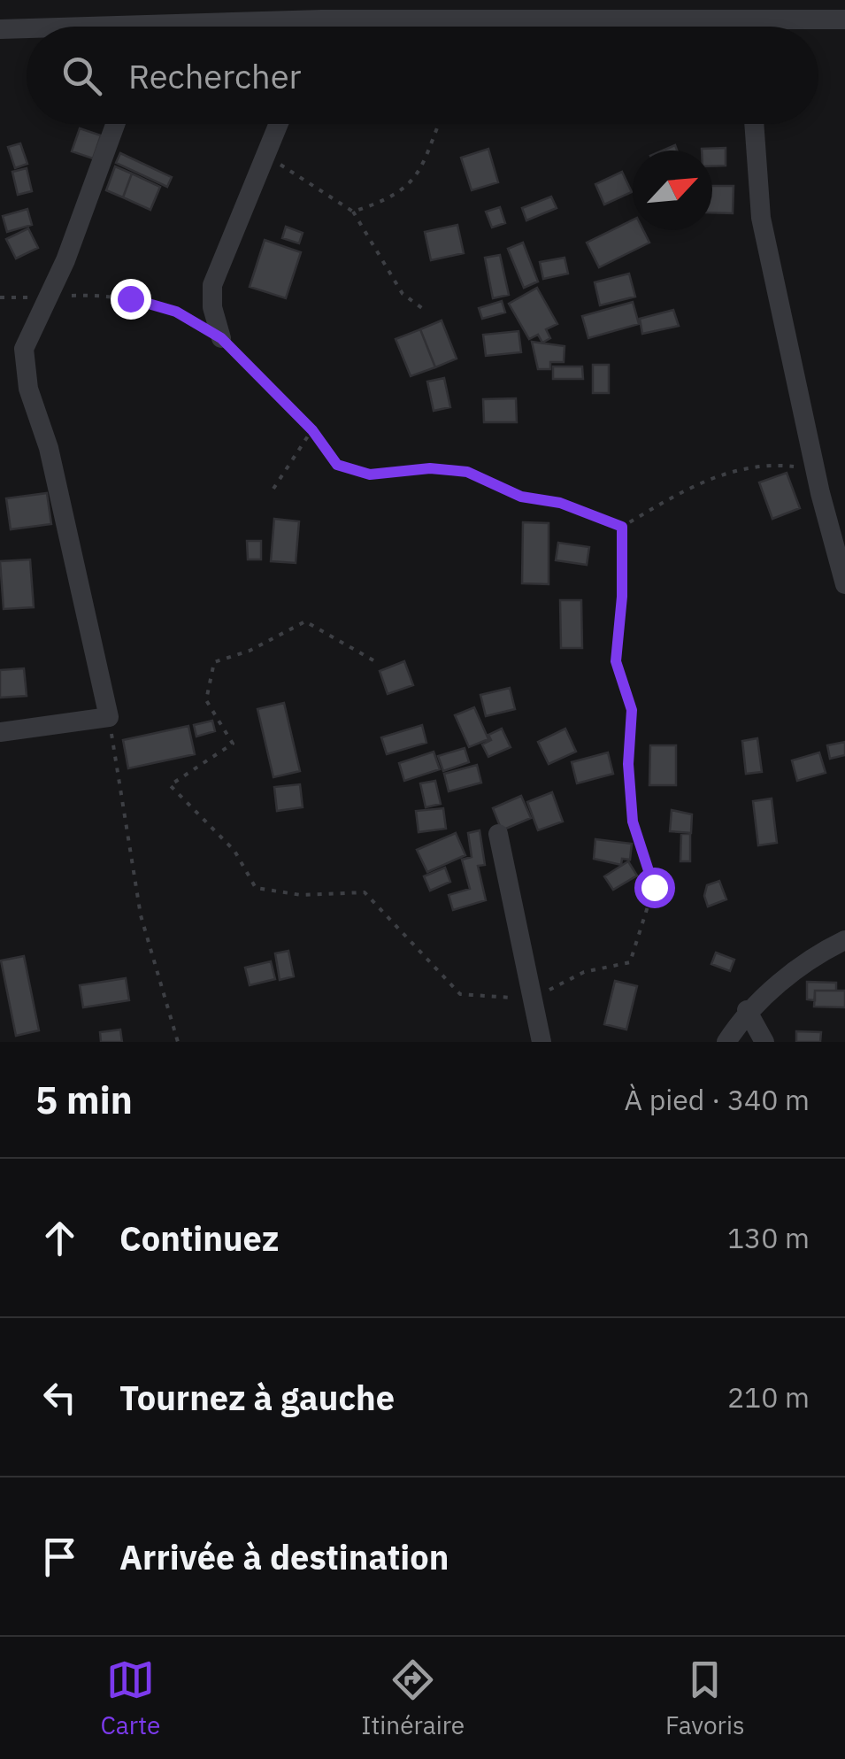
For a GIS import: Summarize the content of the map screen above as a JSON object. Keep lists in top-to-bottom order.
{
  "north": "top right",
  "page": {
    "search": "Rechercher",
    "heading": ["5 min", "À pied · 340 m"],
    "list": [
      ["Continuez", "130 m"],
      ["Tournez à gauche", "210 m"],
      "Arrivée à destination"
    ],
    "nav": ["Carte", "Itinéraire", "Favoris"]
  }
}
